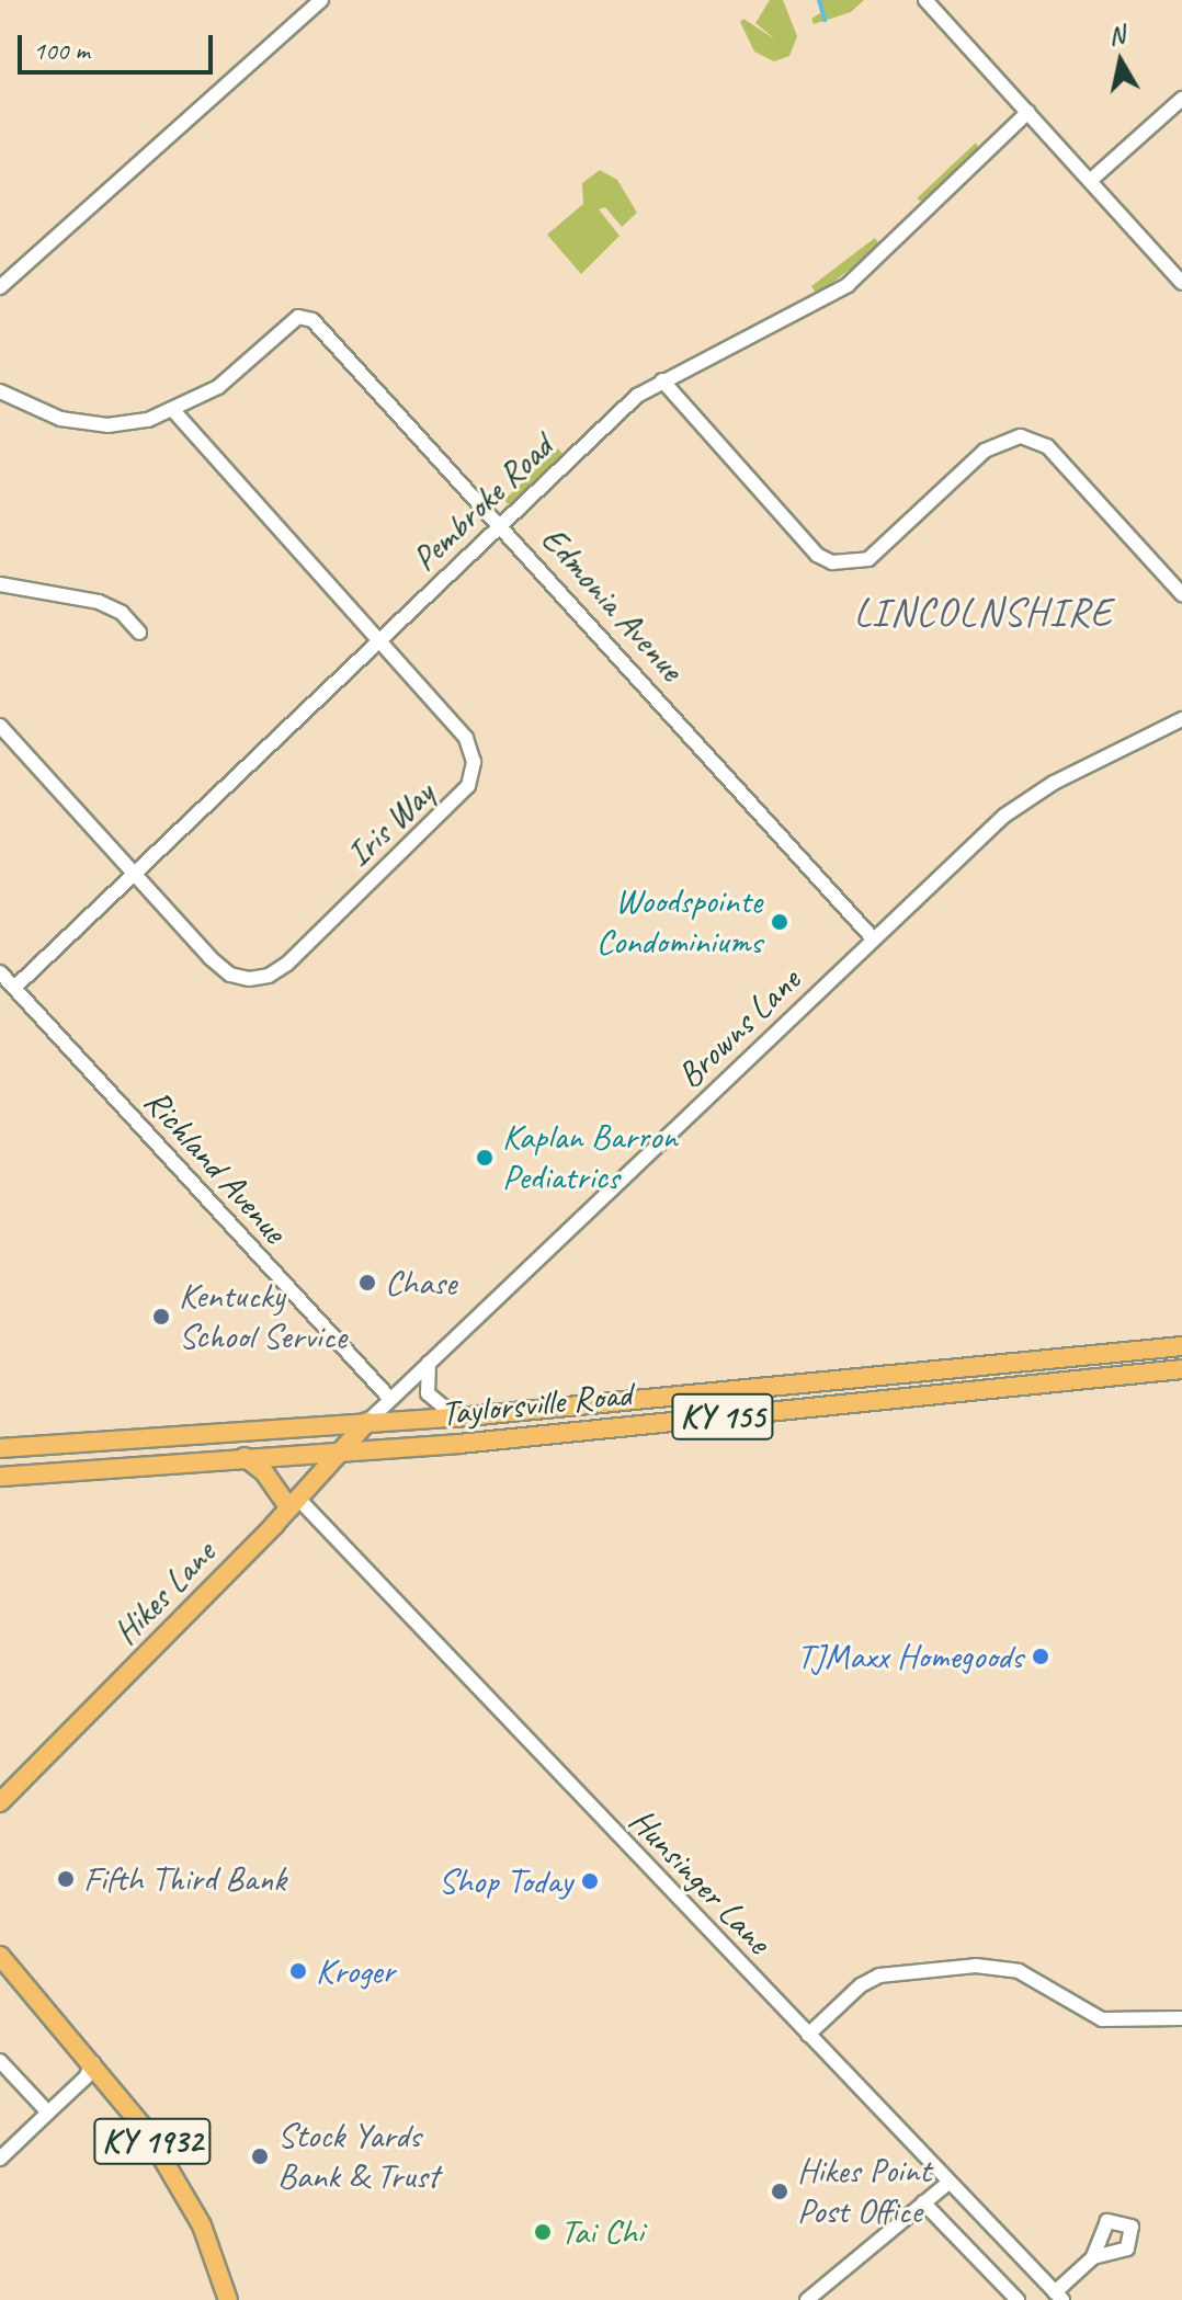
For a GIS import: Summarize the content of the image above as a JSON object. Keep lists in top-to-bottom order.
{
  "streets": {
    "main road": [
      "Taylorsville Road",
      "KY 155",
      "Hikes Lane",
      "KY 1932"
    ],
    "street": [
      "Pembroke Road",
      "Edmonia Avenue",
      "Iris Way",
      "Browns Lane",
      "Richland Avenue",
      "Hunsinger Lane"
    ]
  },
  "crossings": [
    ["Pembroke Road", "Edmonia Avenue"],
    ["Pembroke Road", "Iris Way"],
    ["Pembroke Road", "Richland Avenue"],
    ["Edmonia Avenue", "Iris Way"],
    ["Edmonia Avenue", "Browns Lane"],
    ["Browns Lane", "Richland Avenue"],
    ["Browns Lane", "Taylorsville Road"],
    ["Browns Lane", "Hikes Lane"],
    ["Taylorsville Road", "Hikes Lane"],
    ["Hikes Lane", "Hunsinger Lane"]
  ],
  "districts": ["LINCOLNSHIRE"],
  "places": [
    "Woodspointe Condominiums",
    "Kaplan Barron Pediatrics",
    "Chase",
    "Kentucky School Service",
    "TJMaxx Homegoods",
    "Fifth Third Bank",
    "Shop Today",
    "Kroger",
    "Stock Yards Bank & Trust",
    "Hikes Point Post Office",
    "Tai Chi"
  ],
  "scale_bar": "100 m",
  "north": "top"
}
